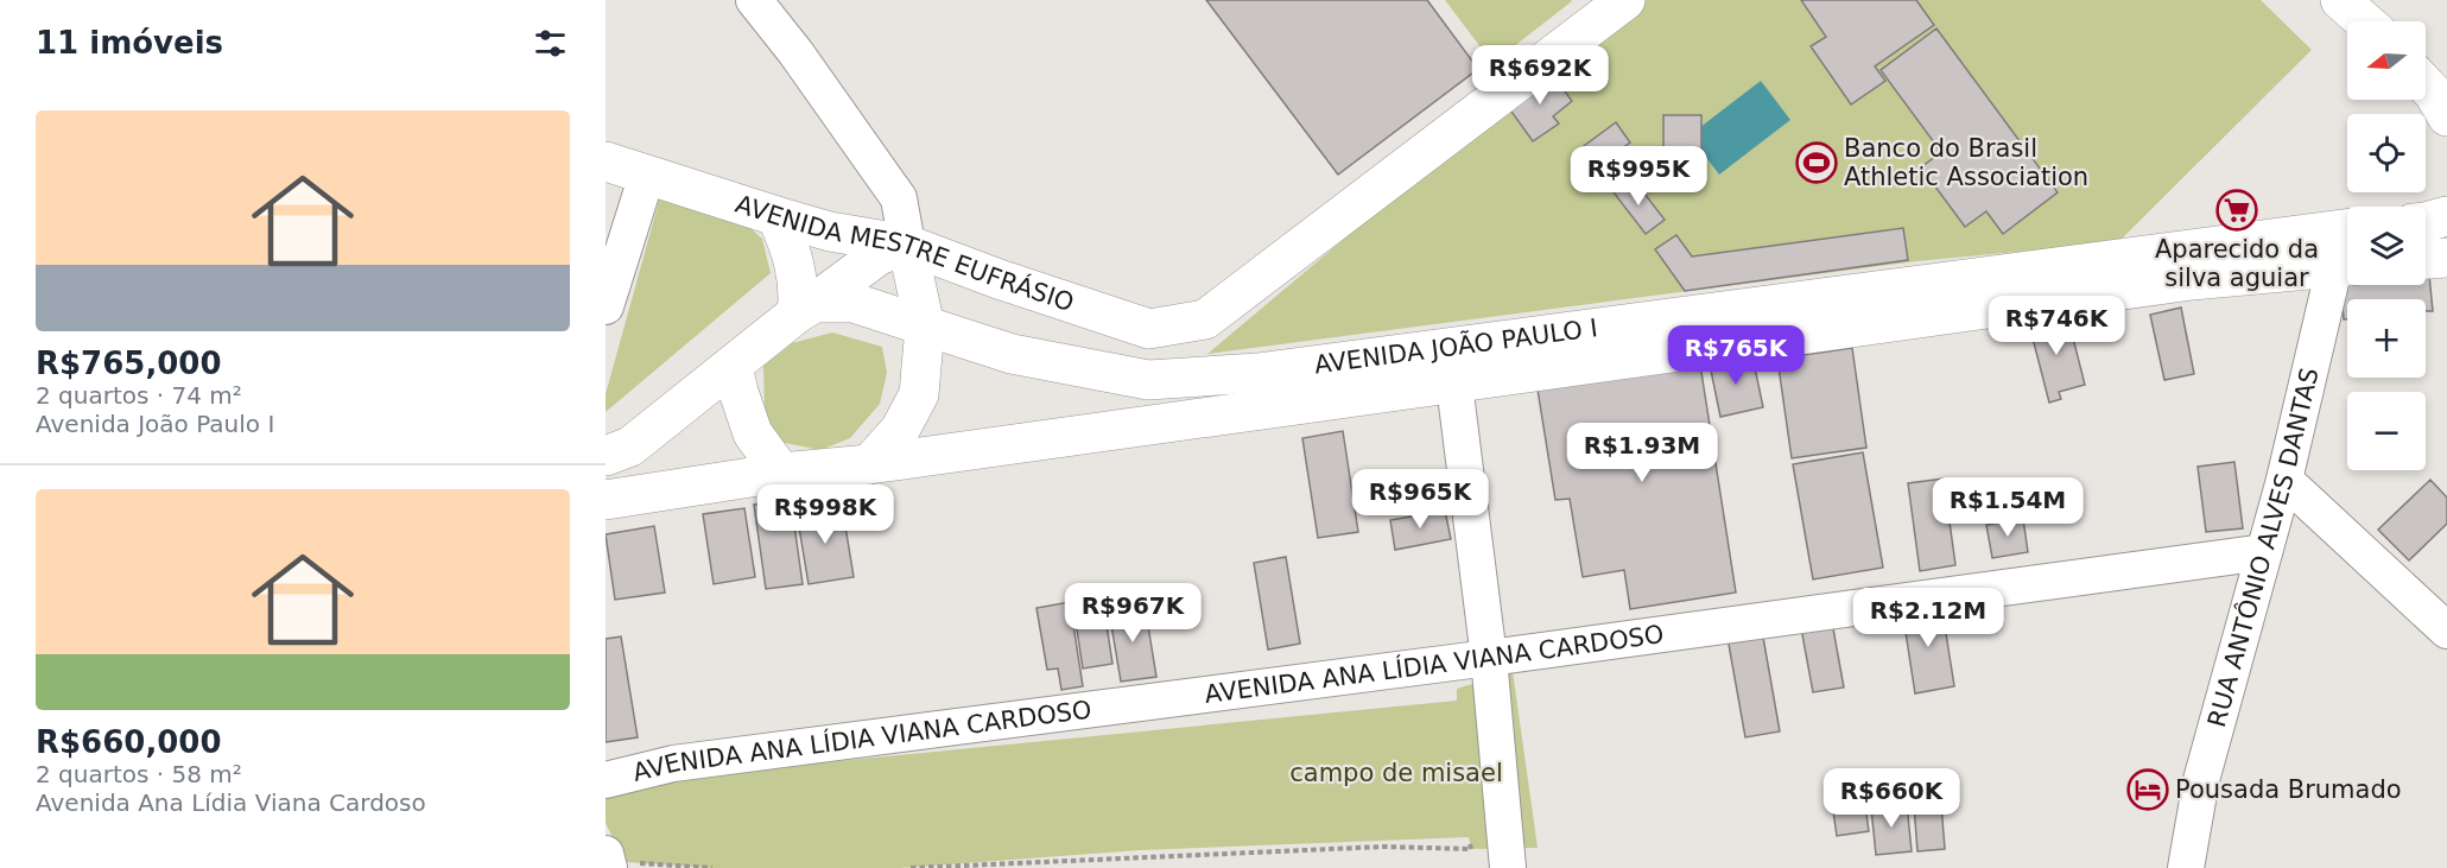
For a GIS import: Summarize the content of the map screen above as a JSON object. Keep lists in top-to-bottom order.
{
  "streets": {
    "main road": ["AVENIDA MESTRE EUFRÁSIO", "AVENIDA JOÃO PAULO I"],
    "street": ["RUA ANTÔNIO ALVES DANTAS", "AVENIDA ANA LÍDIA VIANA CARDOSO"]
  },
  "crossings": [
    ["AVENIDA JOÃO PAULO I", "RUA ANTÔNIO ALVES DANTAS"],
    ["RUA ANTÔNIO ALVES DANTAS", "AVENIDA ANA LÍDIA VIANA CARDOSO"]
  ],
  "parks": ["campo de misael"],
  "places": {
    "sports": ["Banco do Brasil Athletic Association"],
    "supermarket": ["Aparecido da silva aguiar"],
    "hotel": ["Pousada Brumado"]
  },
  "north": "left",
  "page": {
    "heading": "11 imóveis",
    "map_buttons": ["+", "−"],
    "price": [
      "R$692K",
      "R$995K",
      "R$746K",
      "R$765K",
      "R$1.93M",
      "R$965K",
      "R$1.54M",
      "R$998K",
      "R$967K",
      "R$2.12M",
      "R$660K"
    ],
    "list": [
      {
        "name": "R$765,000",
        "note": "2 quartos · 74 m² · Avenida João Paulo I"
      },
      {
        "name": "R$660,000",
        "note": "2 quartos · 58 m² · Avenida Ana Lídia Viana Cardoso"
      }
    ]
  }
}
